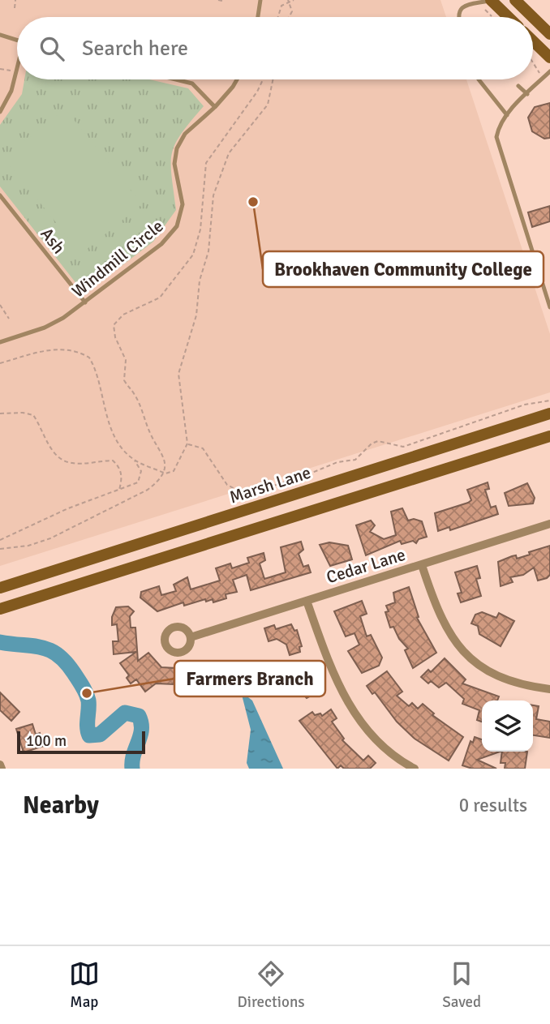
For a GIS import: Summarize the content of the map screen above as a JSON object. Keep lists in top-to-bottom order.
{
  "streets": {
    "main road": ["Marsh Lane"],
    "street": ["Cedar Lane"],
    "lane": ["Ash", "Windmill Circle"]
  },
  "crossings": [
    ["Ash", "Windmill Circle"]
  ],
  "places": ["Brookhaven Community College", "Farmers Branch"],
  "scale_bar": "100 m",
  "page": {
    "search": "Search here",
    "scale": "100 m",
    "heading": ["Nearby", "0 results"],
    "nav": ["Map", "Directions", "Saved"]
  }
}
